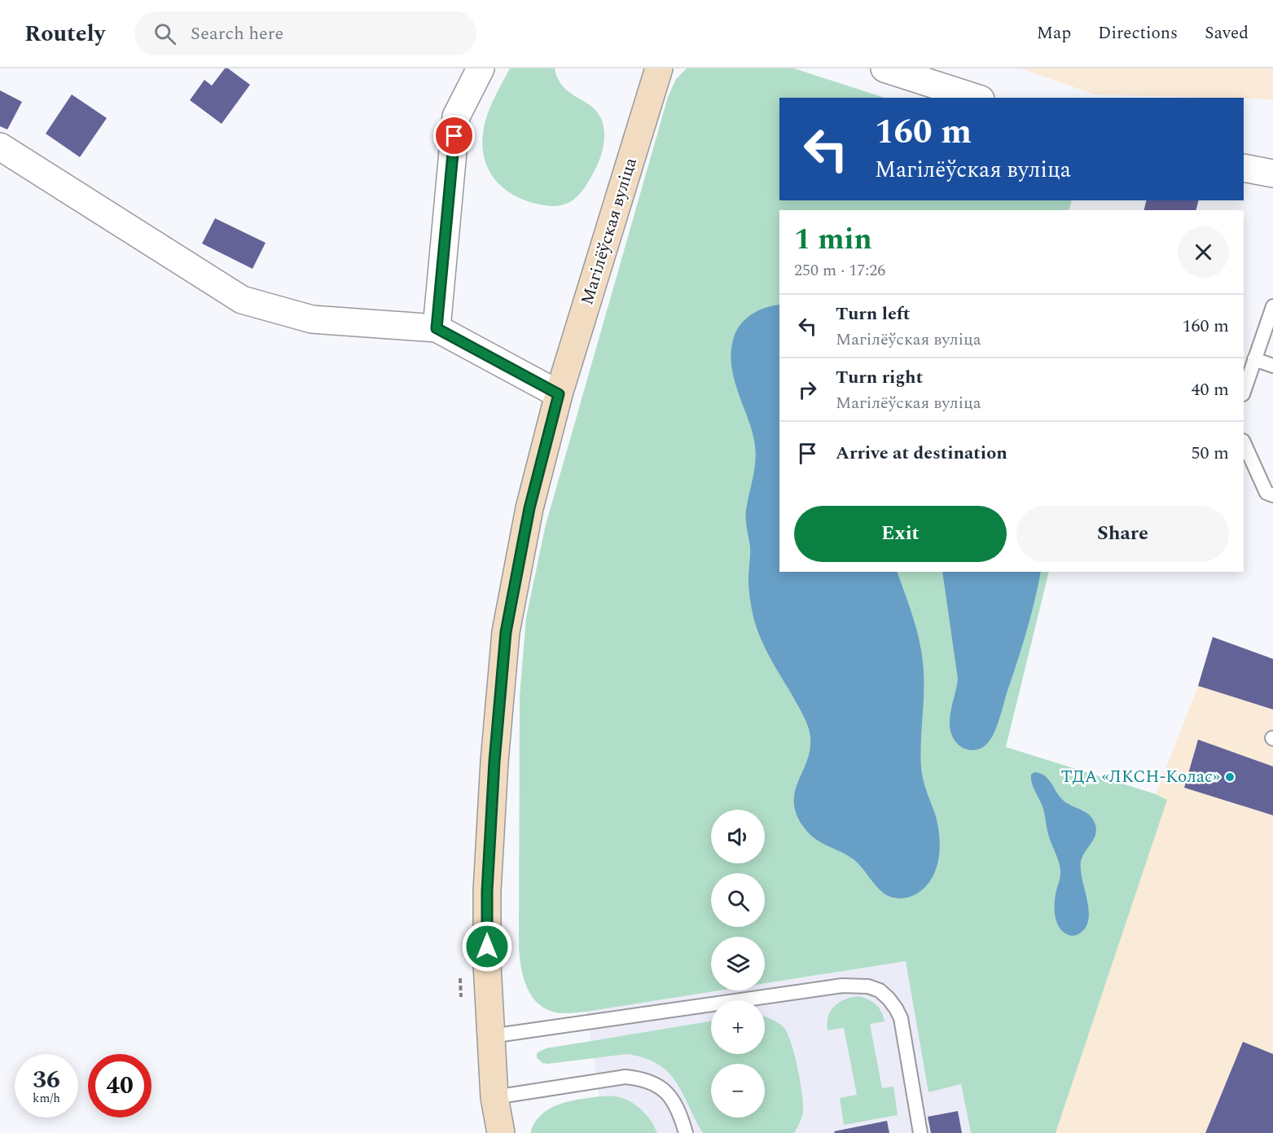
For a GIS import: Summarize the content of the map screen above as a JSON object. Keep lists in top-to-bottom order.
{
  "streets": {
    "street": ["Магілёўская вуліца"]
  },
  "places": ["ТДА «ЛКСН-Колас»"],
  "page": {
    "header": "Routely",
    "search": "Search here",
    "nav": ["Map", "Directions", "Saved"],
    "turn": ["160 m", "Магілёўская вуліца"],
    "heading": ["1 min", "250 m · 17:26"],
    "list": [
      {
        "name": "Turn left",
        "note": "Магілёўская вуліца",
        "value": "160 m"
      },
      {
        "name": "Turn right",
        "note": "Магілёўская вуліца",
        "value": "40 m"
      },
      {
        "name": "Arrive at destination",
        "value": "50 m"
      }
    ],
    "buttons": ["Exit", "Share"],
    "map_buttons": ["+", "−"],
    "speed": "36 km/h",
    "limit": "40"
  }
}
